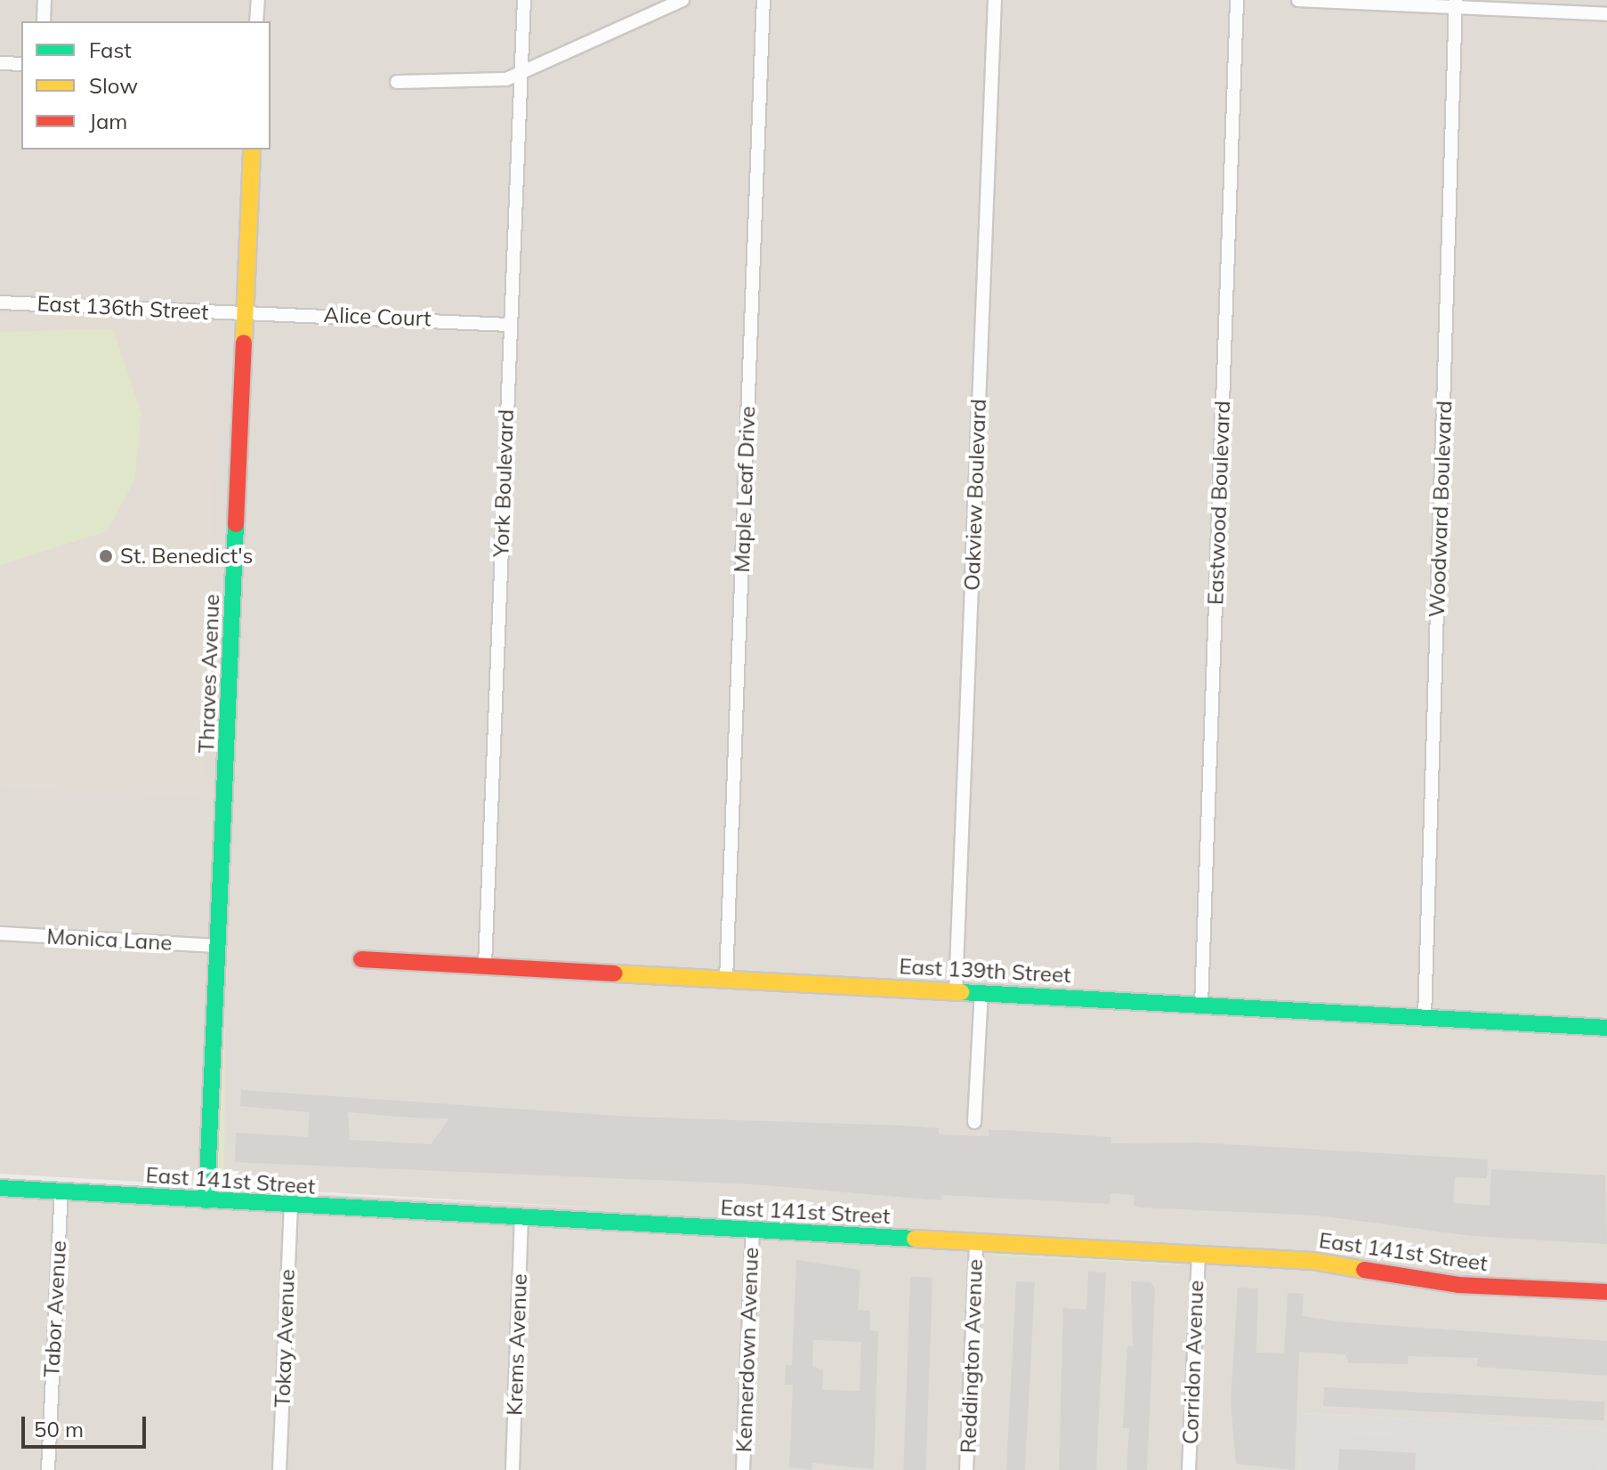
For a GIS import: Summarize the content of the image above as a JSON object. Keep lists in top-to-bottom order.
{
  "streets": {
    "street": [
      "East 136th Street",
      "Alice Court",
      "York Boulevard",
      "Maple Leaf Drive",
      "Oakview Boulevard",
      "Eastwood Boulevard",
      "Woodward Boulevard",
      "Thraves Avenue",
      "Monica Lane",
      "East 139th Street",
      "East 141st Street",
      "Tabor Avenue",
      "Tokay Avenue",
      "Krems Avenue",
      "Kennerdown Avenue",
      "Reddington Avenue",
      "Corridon Avenue"
    ]
  },
  "crossings": [
    ["East 136th Street", "Alice Court"],
    ["East 136th Street", "Thraves Avenue"],
    ["Alice Court", "York Boulevard"],
    ["Alice Court", "Thraves Avenue"],
    ["York Boulevard", "East 139th Street"],
    ["Maple Leaf Drive", "East 139th Street"],
    ["Oakview Boulevard", "East 139th Street"],
    ["Eastwood Boulevard", "East 139th Street"],
    ["Woodward Boulevard", "East 139th Street"],
    ["Thraves Avenue", "Monica Lane"],
    ["Thraves Avenue", "East 141st Street"],
    ["East 141st Street", "Tabor Avenue"],
    ["East 141st Street", "Tokay Avenue"],
    ["East 141st Street", "Krems Avenue"],
    ["East 141st Street", "Kennerdown Avenue"],
    ["East 141st Street", "Reddington Avenue"],
    ["East 141st Street", "Corridon Avenue"]
  ],
  "places": ["St. Benedict's"],
  "legend": ["Fast", "Slow", "Jam"],
  "scale_bar": "50 m"
}
